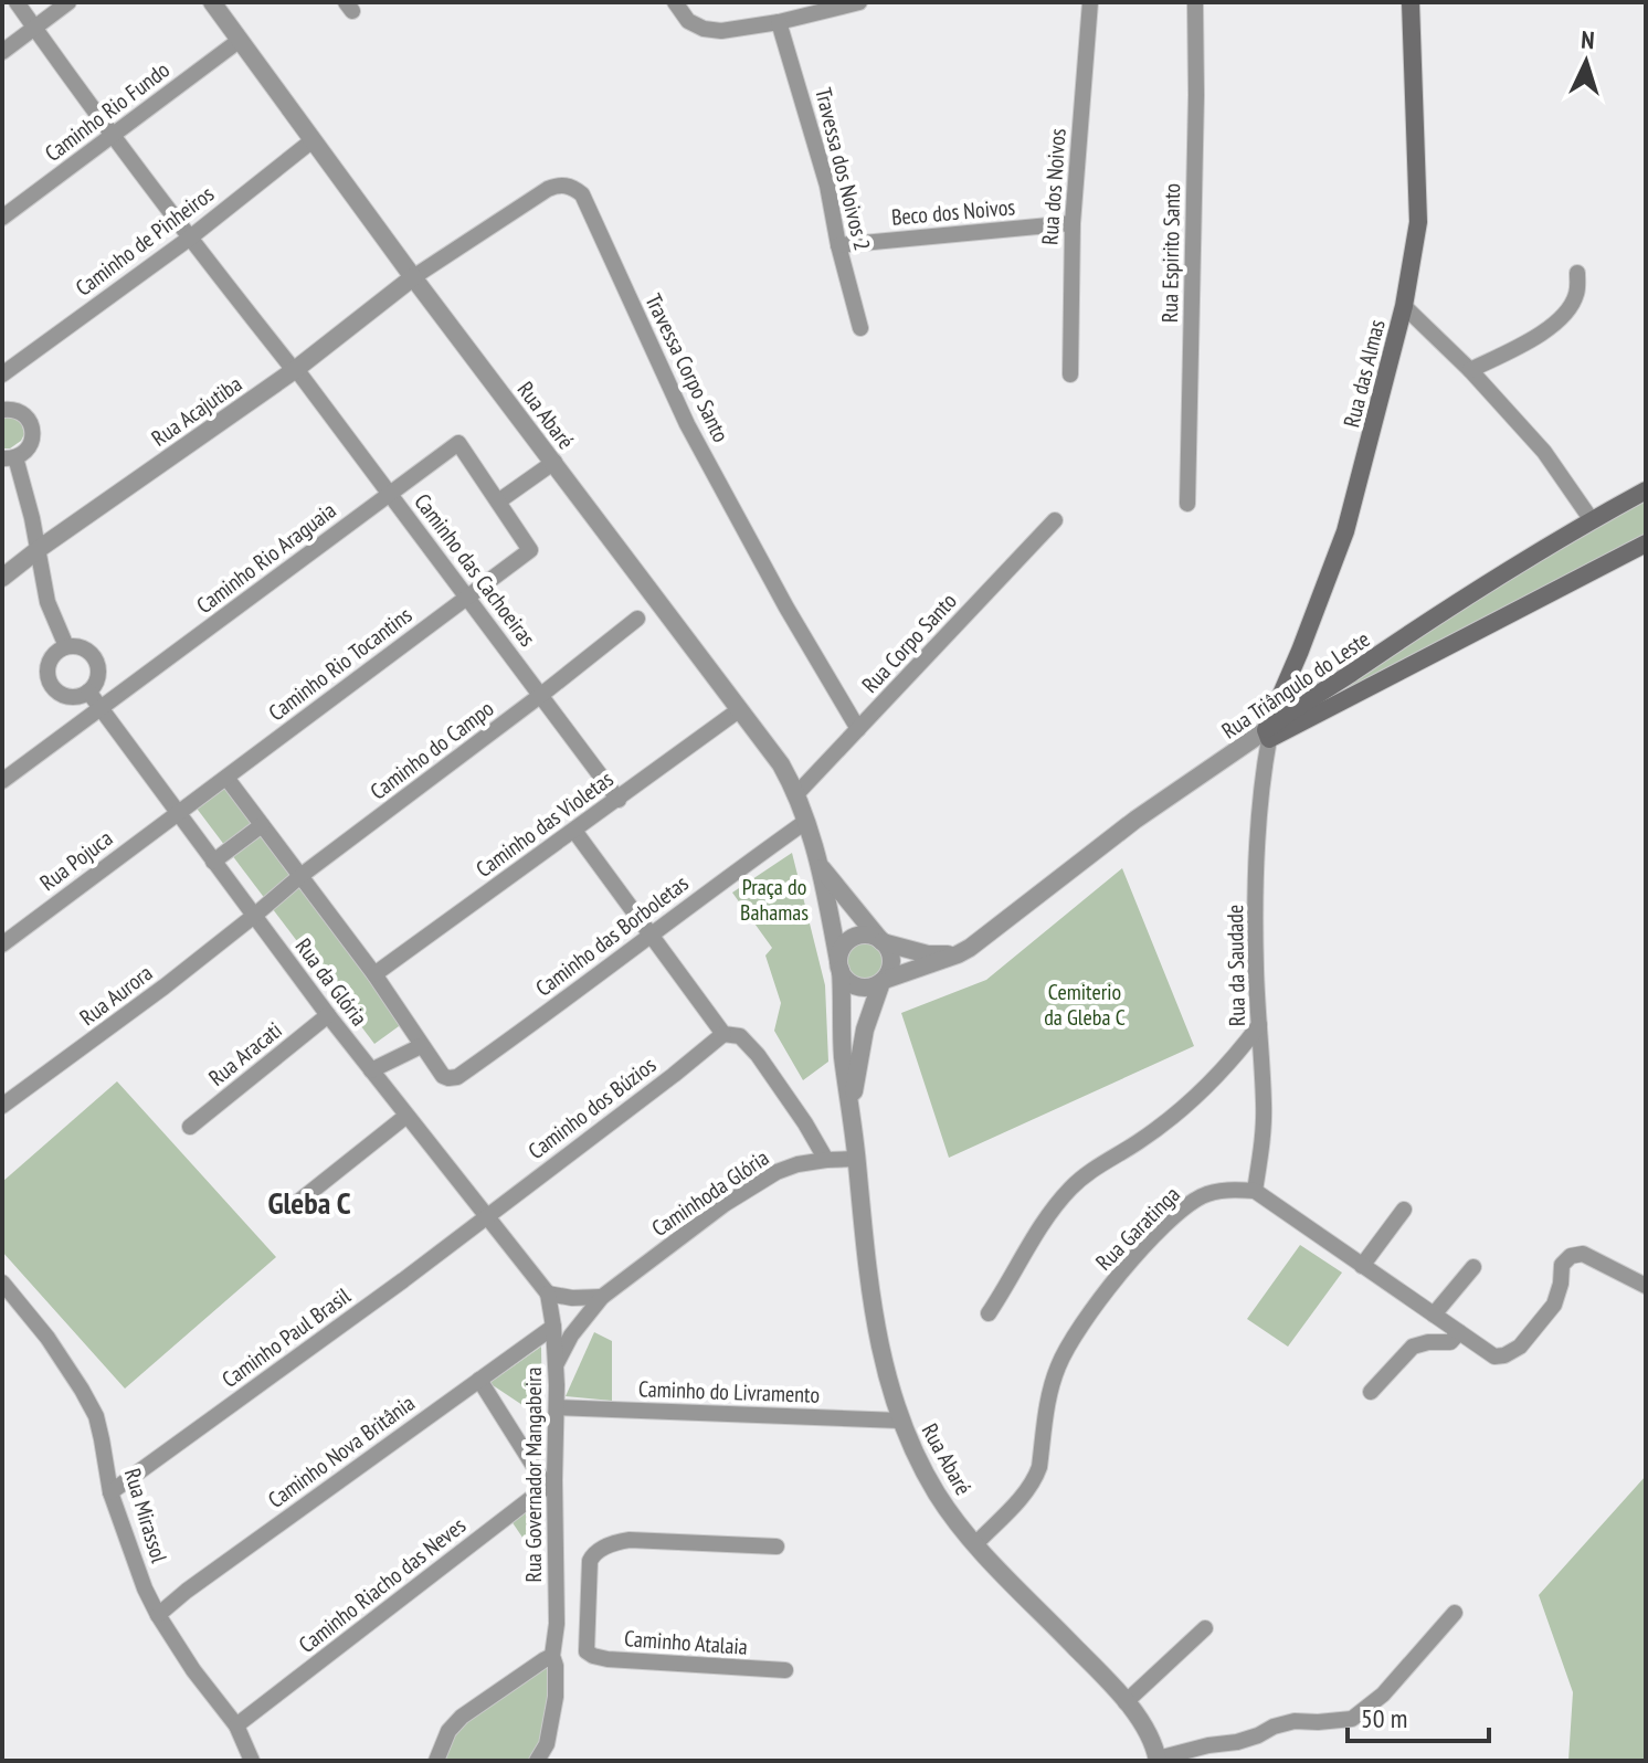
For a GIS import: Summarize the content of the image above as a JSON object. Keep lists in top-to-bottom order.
{
  "streets": {
    "main road": ["Rua das Almas", "Rua Triângulo do Leste"],
    "street": [
      "Caminho Rio Fundo",
      "Travessa dos Noivos 2",
      "Rua dos Noivos",
      "Beco dos Noivos",
      "Caminho de Pinheiros",
      "Rua Espirito Santo",
      "Travessa Corpo Santo",
      "Rua Acajutiba",
      "Rua Abaré",
      "Caminho Rio Araguaia",
      "Caminho das Cachoeiras",
      "Rua Corpo Santo",
      "Caminho Rio Tocantins",
      "Caminho do Campo",
      "Caminho das Violetas",
      "Rua Pojuca",
      "Caminho das Borboletas",
      "Rua da Saudade",
      "Rua da Glória",
      "Rua Aurora",
      "Rua Aracati",
      "Caminho dos Búzios",
      "Caminhoda Glória",
      "Rua Garatinga",
      "Caminho Paul Brasil",
      "Caminho do Livramento",
      "Caminho Nova Britânia",
      "Rua Governador Mangabeira",
      "Rua Mirassol",
      "Caminho Riacho das Neves",
      "Caminho Atalaia"
    ]
  },
  "crossings": [
    ["Caminho Rio Fundo", "Rua Abaré"],
    ["Caminho Rio Fundo", "Caminho das Cachoeiras"],
    ["Travessa dos Noivos 2", "Beco dos Noivos"],
    ["Rua dos Noivos", "Beco dos Noivos"],
    ["Caminho de Pinheiros", "Rua Abaré"],
    ["Caminho de Pinheiros", "Caminho das Cachoeiras"],
    ["Travessa Corpo Santo", "Rua Acajutiba"],
    ["Travessa Corpo Santo", "Rua Abaré"],
    ["Travessa Corpo Santo", "Rua Corpo Santo"],
    ["Rua das Almas", "Rua Triângulo do Leste"],
    ["Rua das Almas", "Rua da Saudade"],
    ["Rua Acajutiba", "Rua Abaré"],
    ["Rua Acajutiba", "Caminho das Cachoeiras"],
    ["Rua Abaré", "Rua Corpo Santo"],
    ["Rua Abaré", "Caminho das Violetas"],
    ["Rua Abaré", "Caminho das Borboletas"],
    ["Rua Abaré", "Caminhoda Glória"],
    ["Rua Abaré", "Rua Garatinga"],
    ["Rua Abaré", "Caminho do Livramento"],
    ["Caminho Rio Araguaia", "Caminho das Cachoeiras"],
    ["Caminho Rio Araguaia", "Caminho Rio Tocantins"],
    ["Caminho Rio Araguaia", "Rua da Glória"],
    ["Caminho das Cachoeiras", "Caminho Rio Tocantins"],
    ["Caminho das Cachoeiras", "Caminho do Campo"],
    ["Caminho das Cachoeiras", "Caminho das Violetas"],
    ["Caminho Rio Tocantins", "Rua Pojuca"],
    ["Caminho Rio Tocantins", "Rua da Glória"],
    ["Rua Triângulo do Leste", "Rua da Saudade"],
    ["Caminho do Campo", "Rua da Glória"],
    ["Caminho do Campo", "Rua Aurora"],
    ["Rua Pojuca", "Rua da Glória"],
    ["Rua da Saudade", "Rua Garatinga"],
    ["Rua da Glória", "Rua Aurora"],
    ["Rua da Glória", "Rua Aracati"],
    ["Rua da Glória", "Caminho dos Búzios"],
    ["Rua da Glória", "Caminho Paul Brasil"],
    ["Rua da Glória", "Rua Governador Mangabeira"],
    ["Caminho dos Búzios", "Caminho Paul Brasil"],
    ["Caminhoda Glória", "Rua Governador Mangabeira"],
    ["Caminho Paul Brasil", "Rua Mirassol"],
    ["Caminho do Livramento", "Rua Governador Mangabeira"],
    ["Caminho Nova Britânia", "Rua Governador Mangabeira"],
    ["Caminho Nova Britânia", "Rua Mirassol"],
    ["Rua Governador Mangabeira", "Caminho Riacho das Neves"],
    ["Rua Mirassol", "Caminho Riacho das Neves"]
  ],
  "districts": ["Gleba C"],
  "parks": ["Praça do Bahamas", "Cemiterio da Gleba C"],
  "scale_bar": "50 m",
  "north": "top"
}
